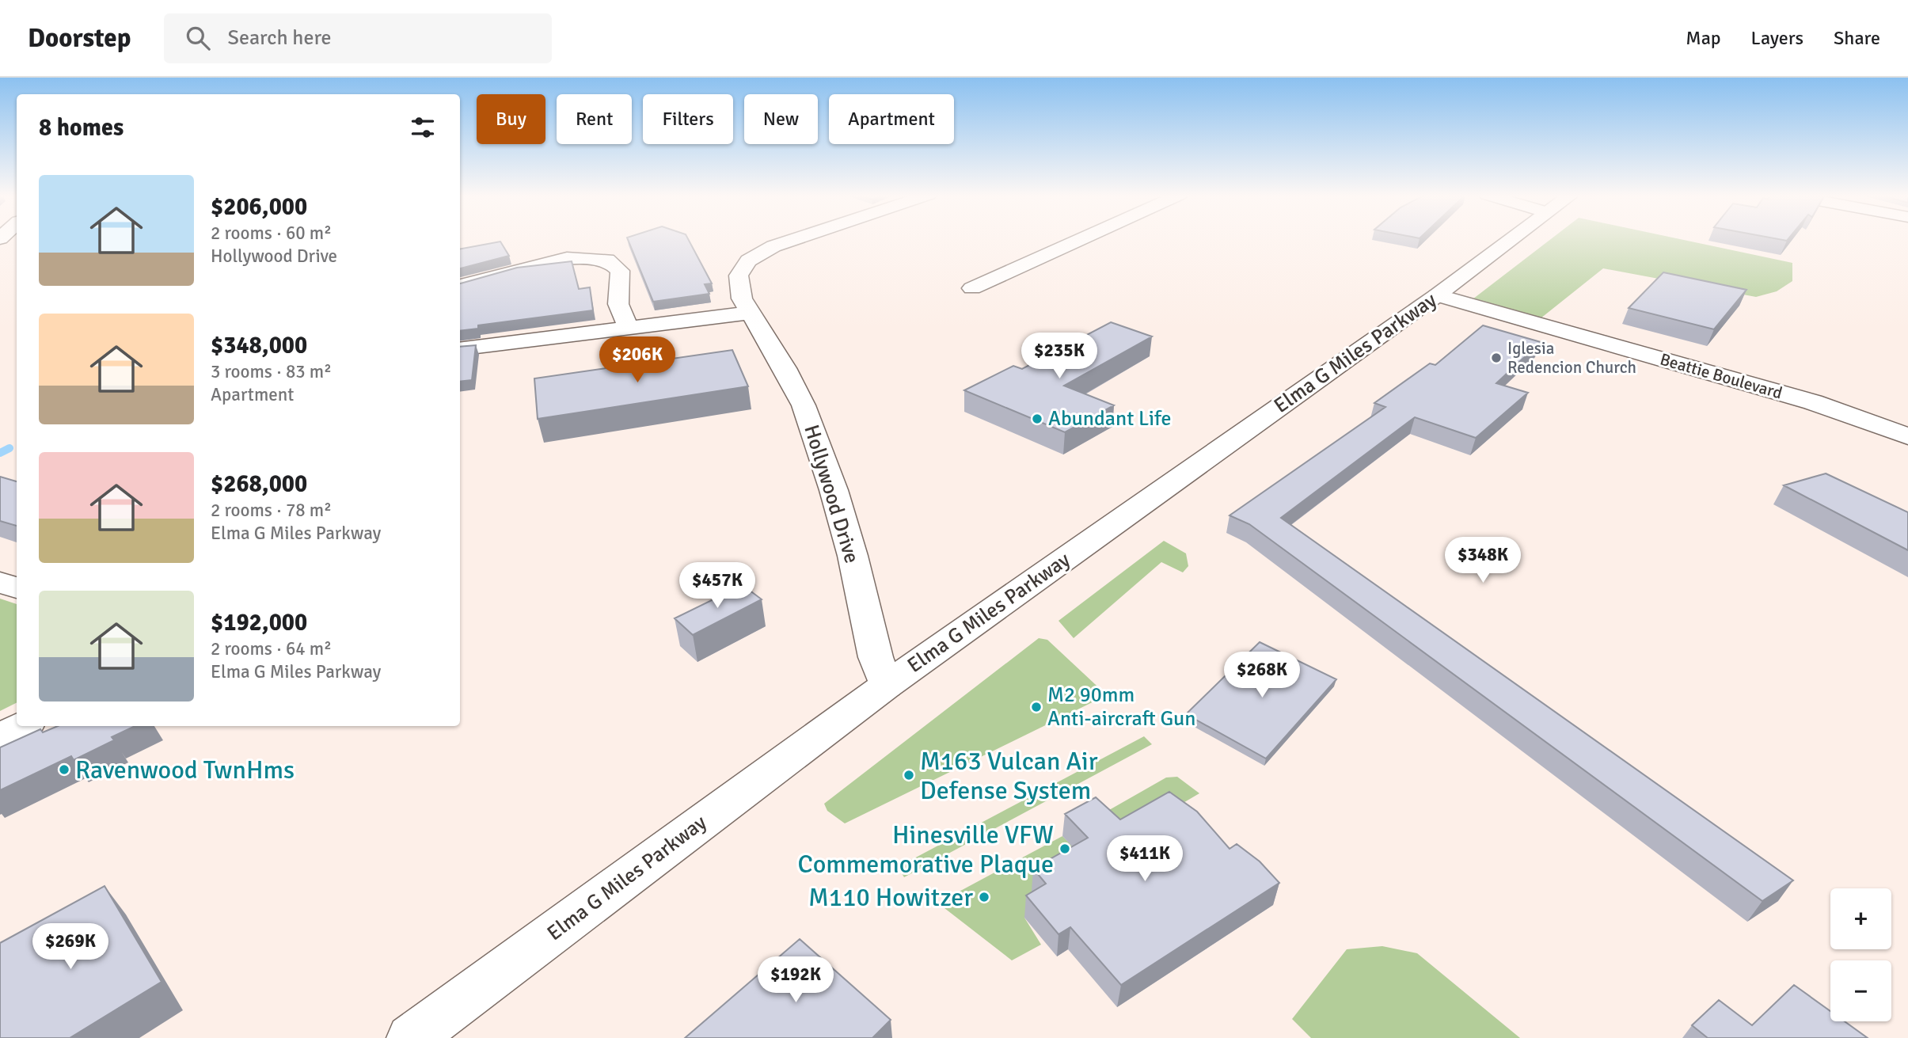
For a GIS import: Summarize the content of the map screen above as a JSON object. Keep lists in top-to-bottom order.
{
  "streets": {
    "street": ["Elma G Miles Parkway", "Beattie Boulevard", "Hollywood Drive"]
  },
  "crossings": [
    ["Elma G Miles Parkway", "Beattie Boulevard"],
    ["Elma G Miles Parkway", "Hollywood Drive"]
  ],
  "places": [
    "Iglesia Redencion Church",
    "Abundant Life",
    "M2 90mm Anti-aircraft Gun",
    "Ravenwood TwnHms",
    "M163 Vulcan Air Defense System",
    "Hinesville VFW Commemorative Plaque",
    "M110 Howitzer"
  ],
  "page": {
    "header": "Doorstep",
    "search": "Search here",
    "nav": ["Map", "Layers", "Share"],
    "chip": [
      "Buy",
      "Rent",
      "Filters",
      "New",
      "Apartment"
    ],
    "heading": "8 homes",
    "list": [
      {
        "name": "$206,000",
        "note": "2 rooms · 60 m² · Hollywood Drive"
      },
      {
        "name": "$348,000",
        "note": "3 rooms · 83 m² · Apartment"
      },
      {
        "name": "$268,000",
        "note": "2 rooms · 78 m² · Elma G Miles Parkway"
      },
      {
        "name": "$192,000",
        "note": "2 rooms · 64 m² · Elma G Miles Parkway"
      }
    ],
    "price": [
      "$235K",
      "$206K",
      "$348K",
      "$457K",
      "$268K",
      "$411K",
      "$269K",
      "$192K"
    ],
    "map_buttons": ["+", "−"]
  }
}
